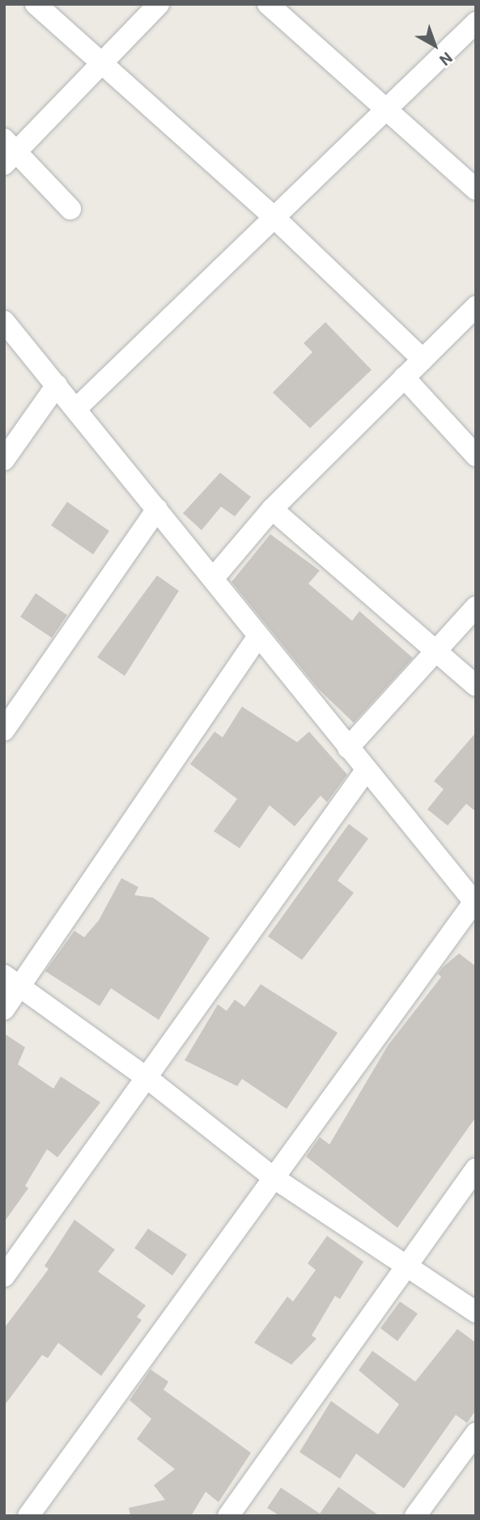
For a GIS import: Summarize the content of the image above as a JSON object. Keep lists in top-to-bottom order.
{
  "north": "bottom right"
}
